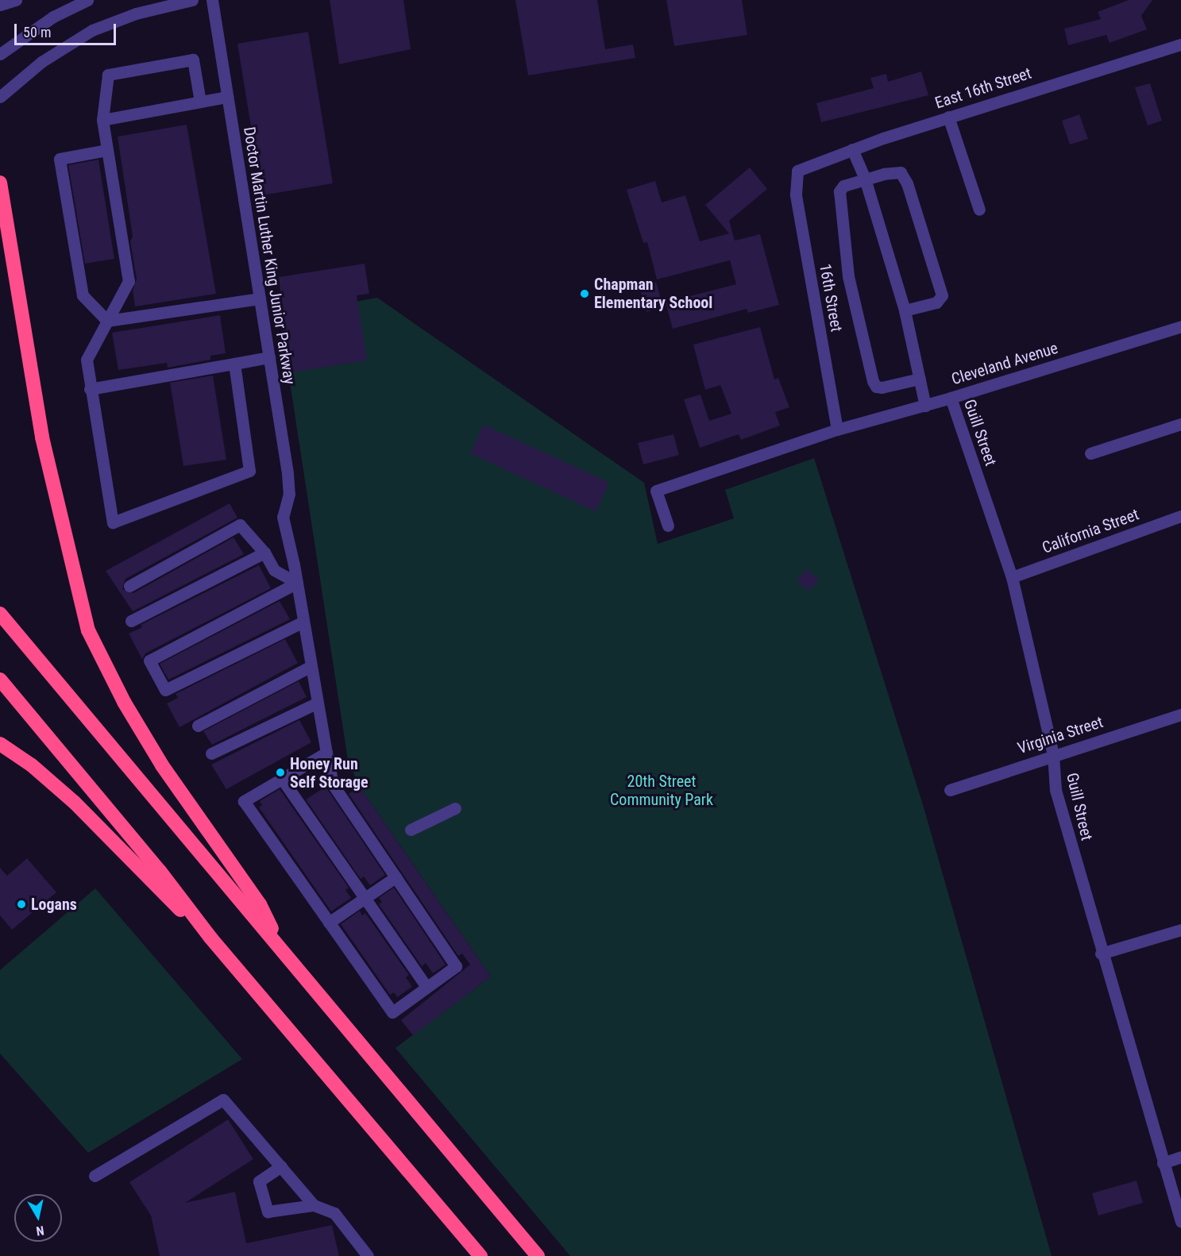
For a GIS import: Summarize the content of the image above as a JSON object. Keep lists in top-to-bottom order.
{
  "streets": {
    "street": [
      "East 16th Street",
      "Doctor Martin Luther King Junior Parkway",
      "16th Street",
      "Cleveland Avenue",
      "Guill Street",
      "California Street",
      "Virginia Street"
    ]
  },
  "crossings": [
    ["East 16th Street", "16th Street"],
    ["16th Street", "Cleveland Avenue"],
    ["Cleveland Avenue", "Guill Street"],
    ["Guill Street", "California Street"],
    ["Guill Street", "Virginia Street"]
  ],
  "parks": ["20th Street Community Park"],
  "places": ["Chapman Elementary School", "Honey Run Self Storage", "Logans"],
  "scale_bar": "50 m",
  "north": "bottom"
}
